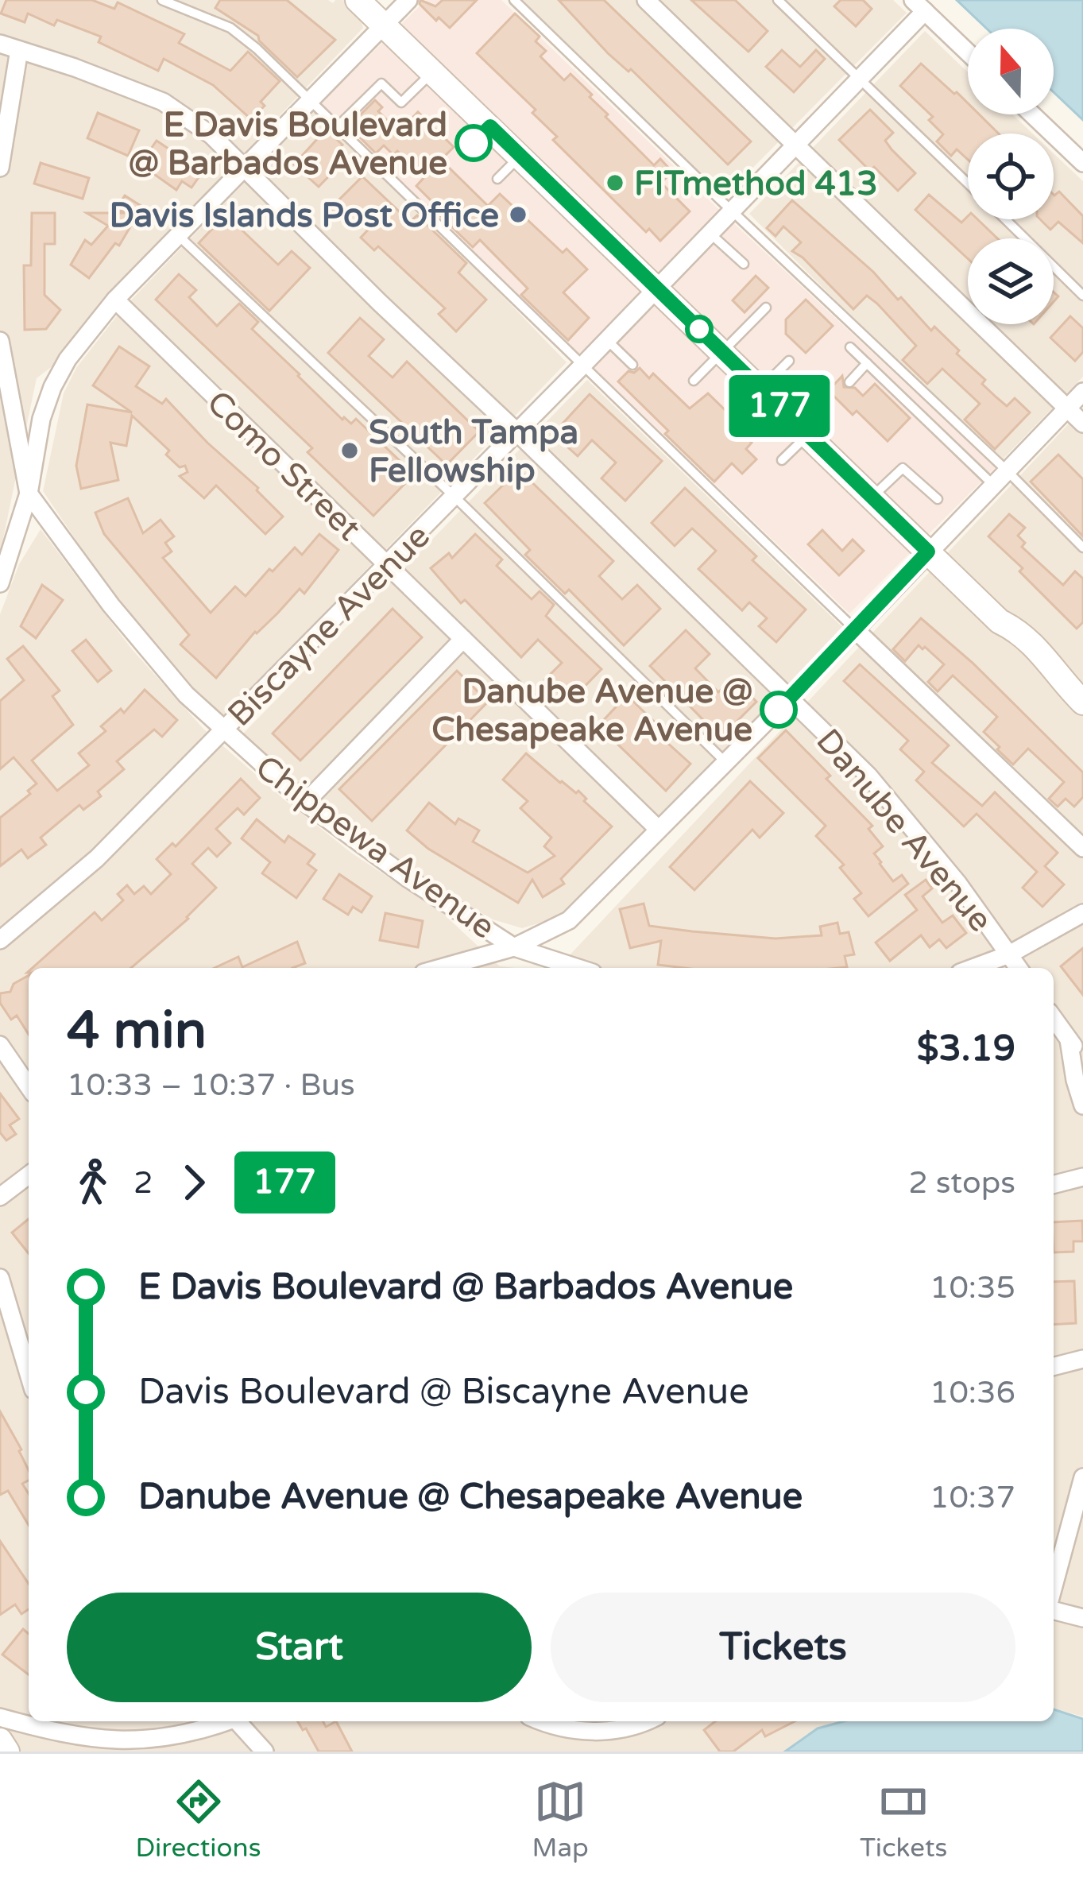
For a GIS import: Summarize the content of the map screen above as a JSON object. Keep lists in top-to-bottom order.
{
  "streets": {
    "street": [
      "Como Street",
      "Biscayne Avenue",
      "Danube Avenue",
      "Chippewa Avenue"
    ]
  },
  "crossings": [
    ["Como Street", "Biscayne Avenue"],
    ["Biscayne Avenue", "Danube Avenue"],
    ["Biscayne Avenue", "Chippewa Avenue"]
  ],
  "places": [
    "E Davis Boulevard @ Barbados Avenue",
    "FITmethod 413",
    "Davis Islands Post Office",
    "South Tampa Fellowship",
    "Danube Avenue @ Chesapeake Avenue"
  ],
  "lines": ["bus line 177"],
  "north": "top",
  "page": {
    "on_map": "177",
    "heading": ["4 min", "10:33 – 10:37 · Bus", "$3.19"],
    "legs": ["2", "177", "2 stops"],
    "list": [
      {
        "name": "E Davis Boulevard @ Barbados Avenue",
        "value": "10:35"
      },
      {
        "name": "Davis Boulevard @ Biscayne Avenue",
        "value": "10:36"
      },
      {
        "name": "Danube Avenue @ Chesapeake Avenue",
        "value": "10:37"
      }
    ],
    "buttons": ["Start", "Tickets"],
    "tabs": ["Directions", "Map", "Tickets"]
  }
}
